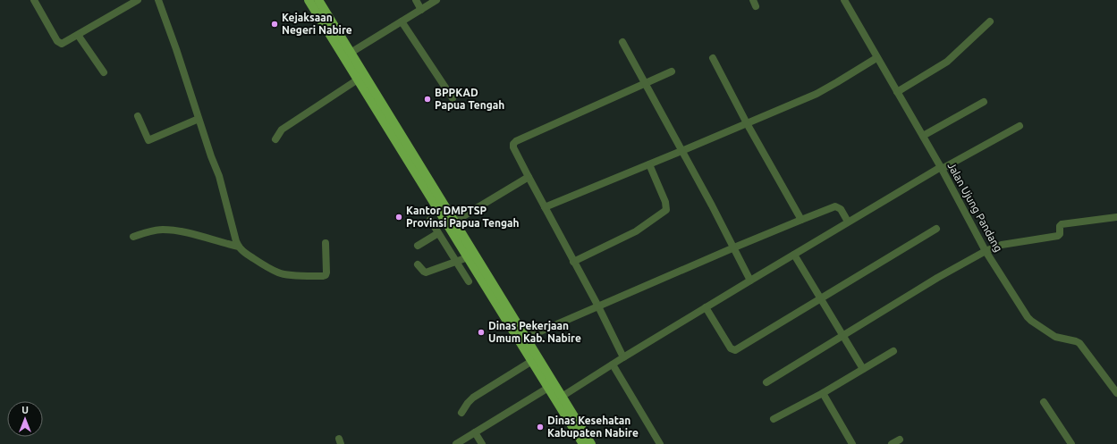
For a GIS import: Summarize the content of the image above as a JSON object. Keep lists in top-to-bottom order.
{
  "streets": {
    "street": ["Jalan Ujung Pandang"]
  },
  "places": [
    "Kejaksaan Negeri Nabire",
    "BPPKAD Papua Tengah",
    "Kantor DMPTSP Provinsi Papua Tengah",
    "Dinas Pekerjaan Umum Kab. Nabire",
    "Dinas Kesehatan Kabupaten Nabire"
  ],
  "north": "top"
}
